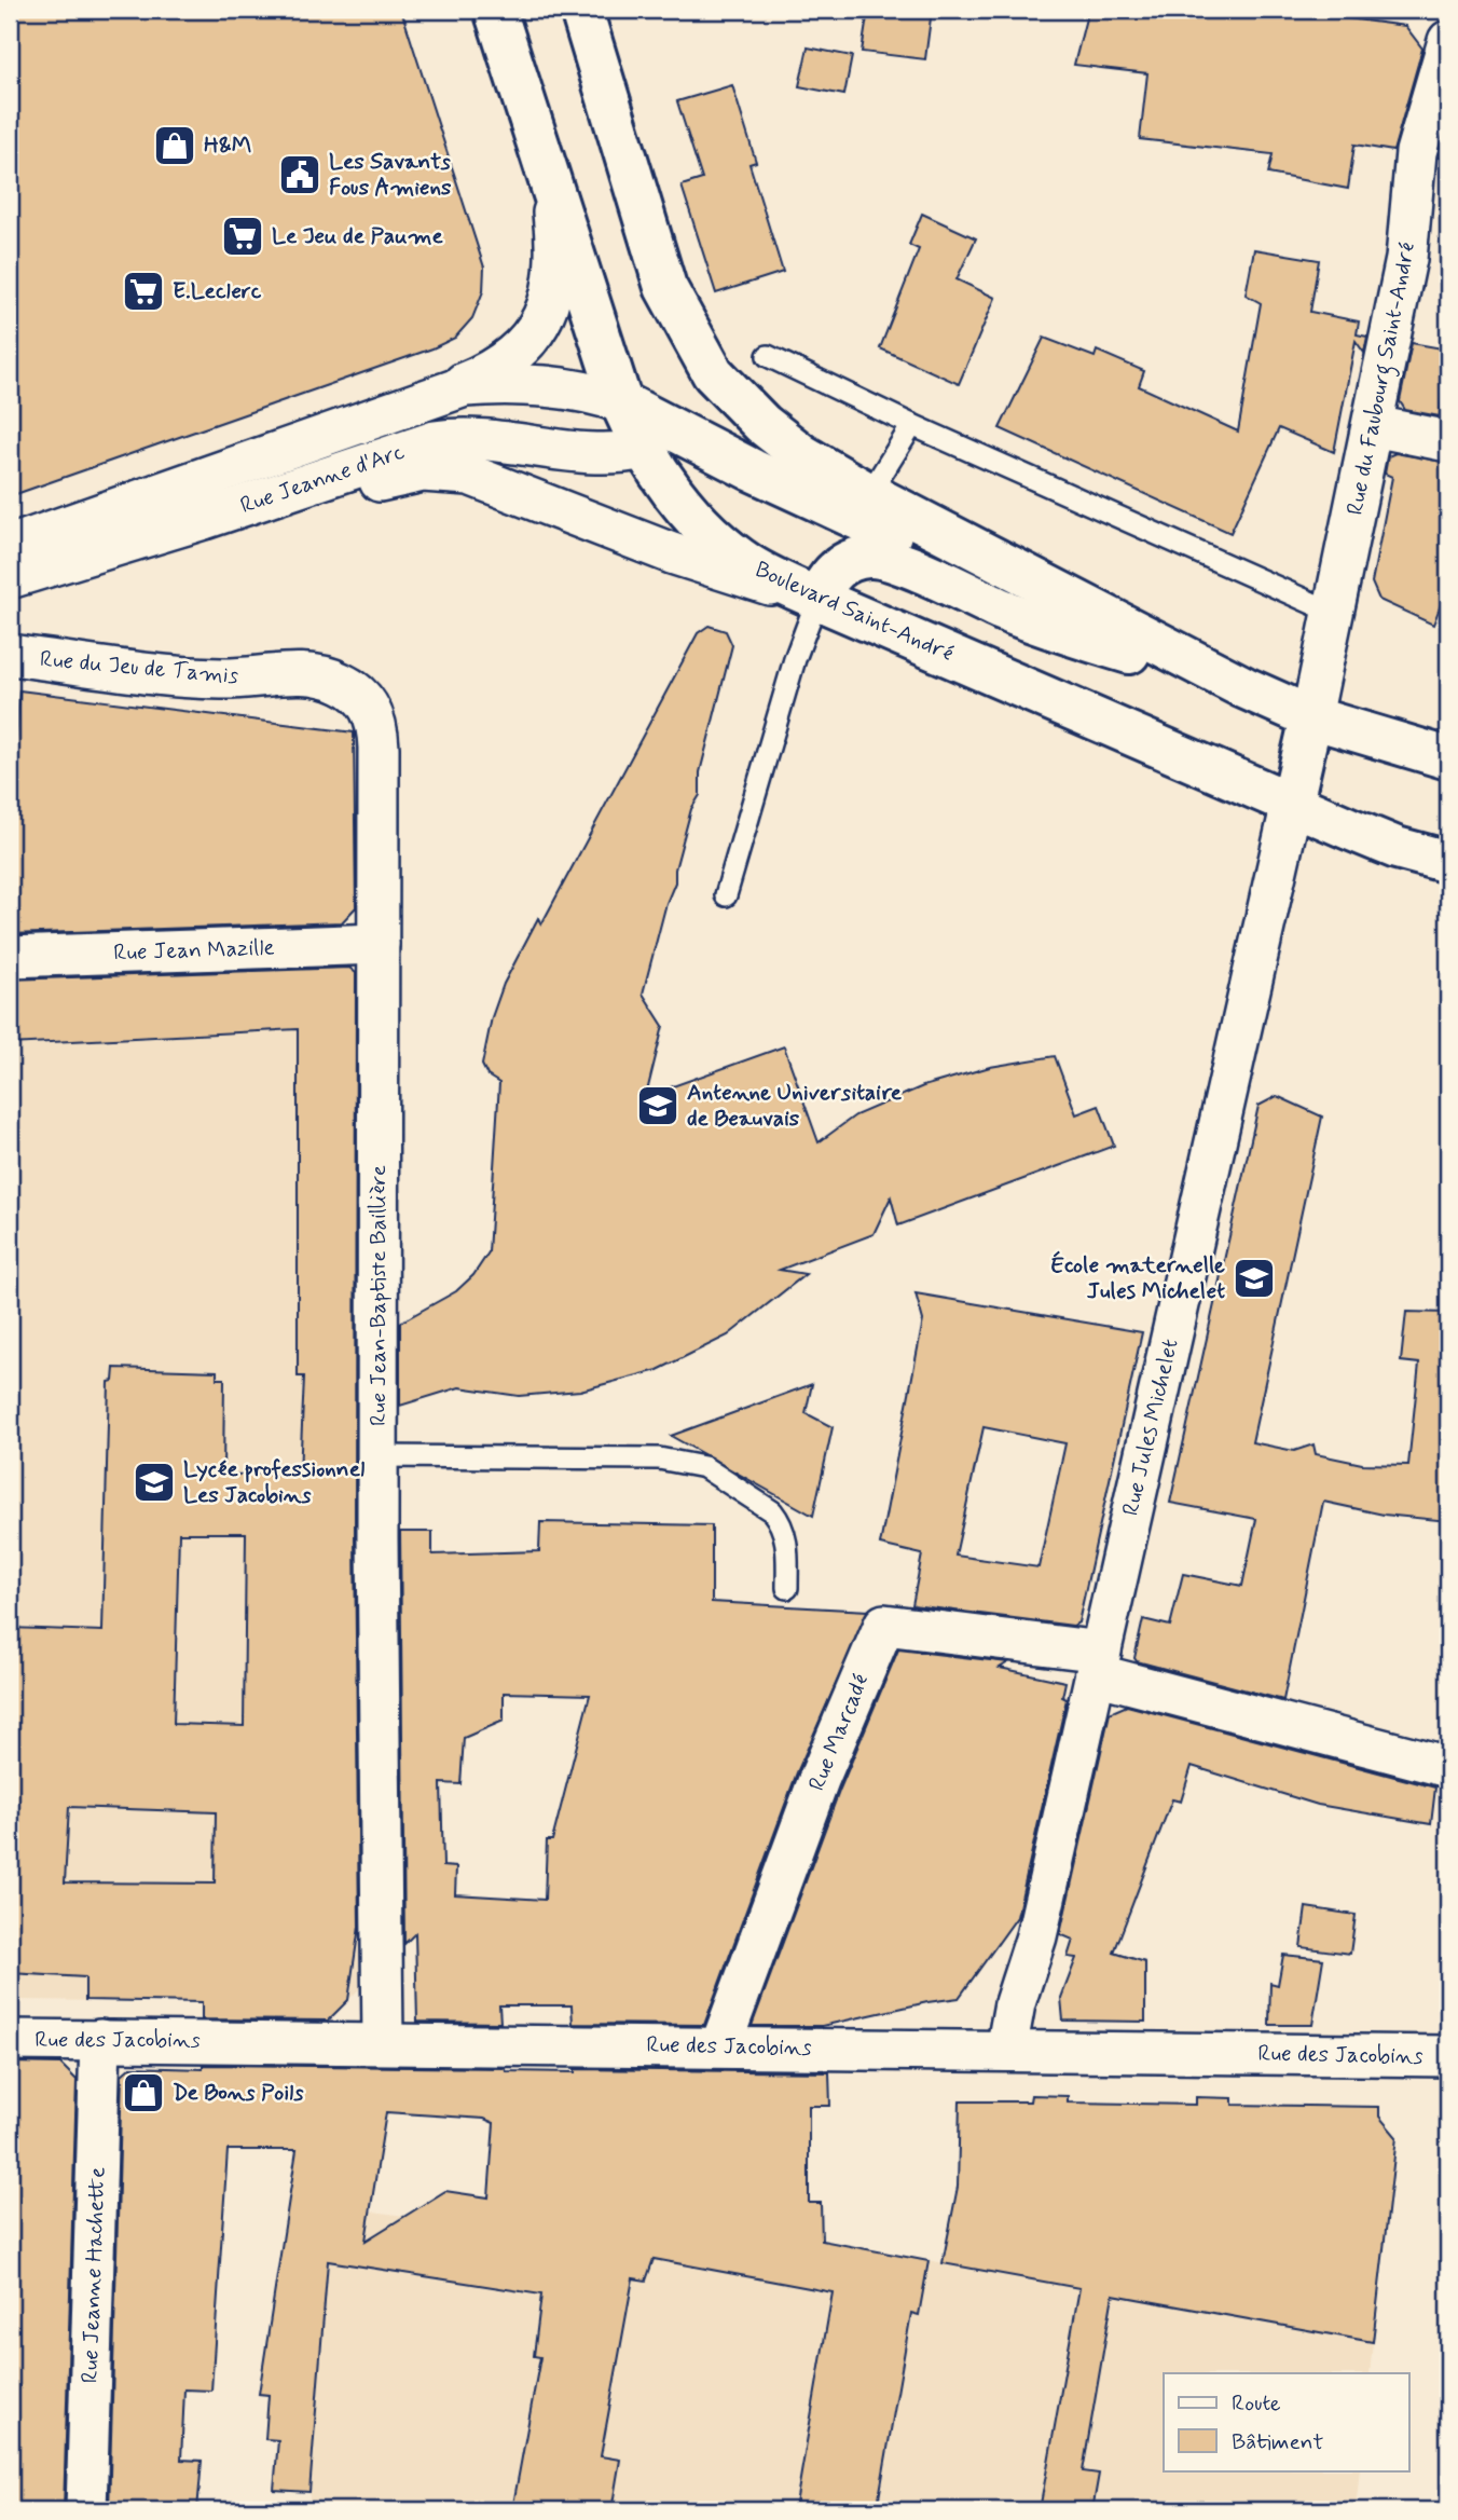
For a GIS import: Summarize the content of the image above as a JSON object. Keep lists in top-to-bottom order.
{
  "streets": {
    "main road": ["Boulevard Saint-André"],
    "street": [
      "Rue du Faubourg Saint-André",
      "Rue Jeanne d'Arc",
      "Rue du Jeu de Tamis",
      "Rue Jean Mazille",
      "Rue Jean-Baptiste Baillière",
      "Rue Jules Michelet",
      "Rue Marcadé",
      "Rue des Jacobins",
      "Rue Jeanne Hachette"
    ]
  },
  "crossings": [
    ["Rue Jeanne d'Arc", "Boulevard Saint-André"],
    ["Boulevard Saint-André", "Rue Jules Michelet"],
    ["Rue du Jeu de Tamis", "Rue Jean-Baptiste Baillière"],
    ["Rue Jean Mazille", "Rue Jean-Baptiste Baillière"],
    ["Rue Jean-Baptiste Baillière", "Rue des Jacobins"],
    ["Rue Jules Michelet", "Rue Marcadé"],
    ["Rue Jules Michelet", "Rue des Jacobins"],
    ["Rue Marcadé", "Rue des Jacobins"],
    ["Rue des Jacobins", "Rue Jeanne Hachette"]
  ],
  "places": {
    "shop": ["H&M", "De Bons Poils"],
    "public building": ["Les Savants Fous Amiens"],
    "supermarket": ["Le Jeu de Paume", "E.Leclerc"],
    "school or university": ["Antenne Universitaire de Beauvais", "École maternelle Jules Michelet", "Lycée professionnel Les Jacobins"]
  },
  "legend": ["Route", "Bâtiment"]
}
